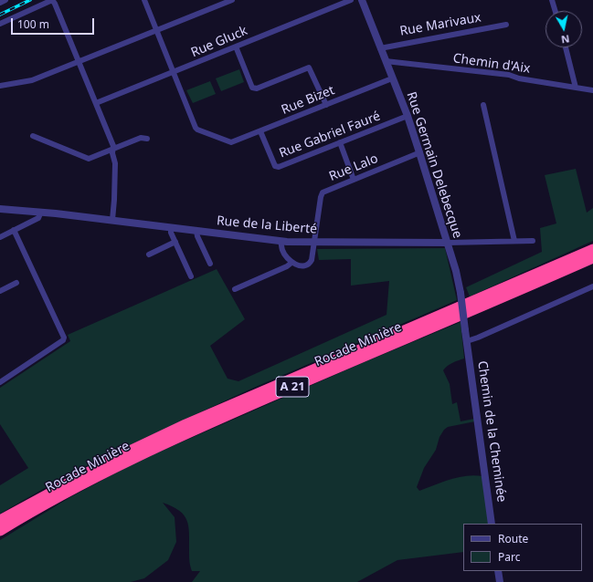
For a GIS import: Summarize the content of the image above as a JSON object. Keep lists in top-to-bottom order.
{
  "streets": {
    "highway": ["Rocade Minière", "A 21"],
    "street": [
      "Rue Marivaux",
      "Rue Gluck",
      "Chemin d'Aix",
      "Rue Bizet",
      "Rue Gabriel Fauré",
      "Rue Germain Delebecque",
      "Rue Lalo",
      "Rue de la Liberté",
      "Chemin de la Cheminée"
    ]
  },
  "crossings": [
    ["Rue Marivaux", "Rue Germain Delebecque"],
    ["Rue Gluck", "Rue Bizet"],
    ["Chemin d'Aix", "Rue Germain Delebecque"],
    ["Rue Bizet", "Rue Gabriel Fauré"],
    ["Rue Bizet", "Rue Germain Delebecque"],
    ["Rue Gabriel Fauré", "Rue Germain Delebecque"],
    ["Rue Germain Delebecque", "Rue Lalo"],
    ["Rue Germain Delebecque", "Rue de la Liberté"],
    ["Rue Germain Delebecque", "Chemin de la Cheminée"],
    ["Rue Lalo", "Rue de la Liberté"]
  ],
  "legend": ["Route", "Parc"],
  "scale_bar": "100 m",
  "north": "bottom"
}
